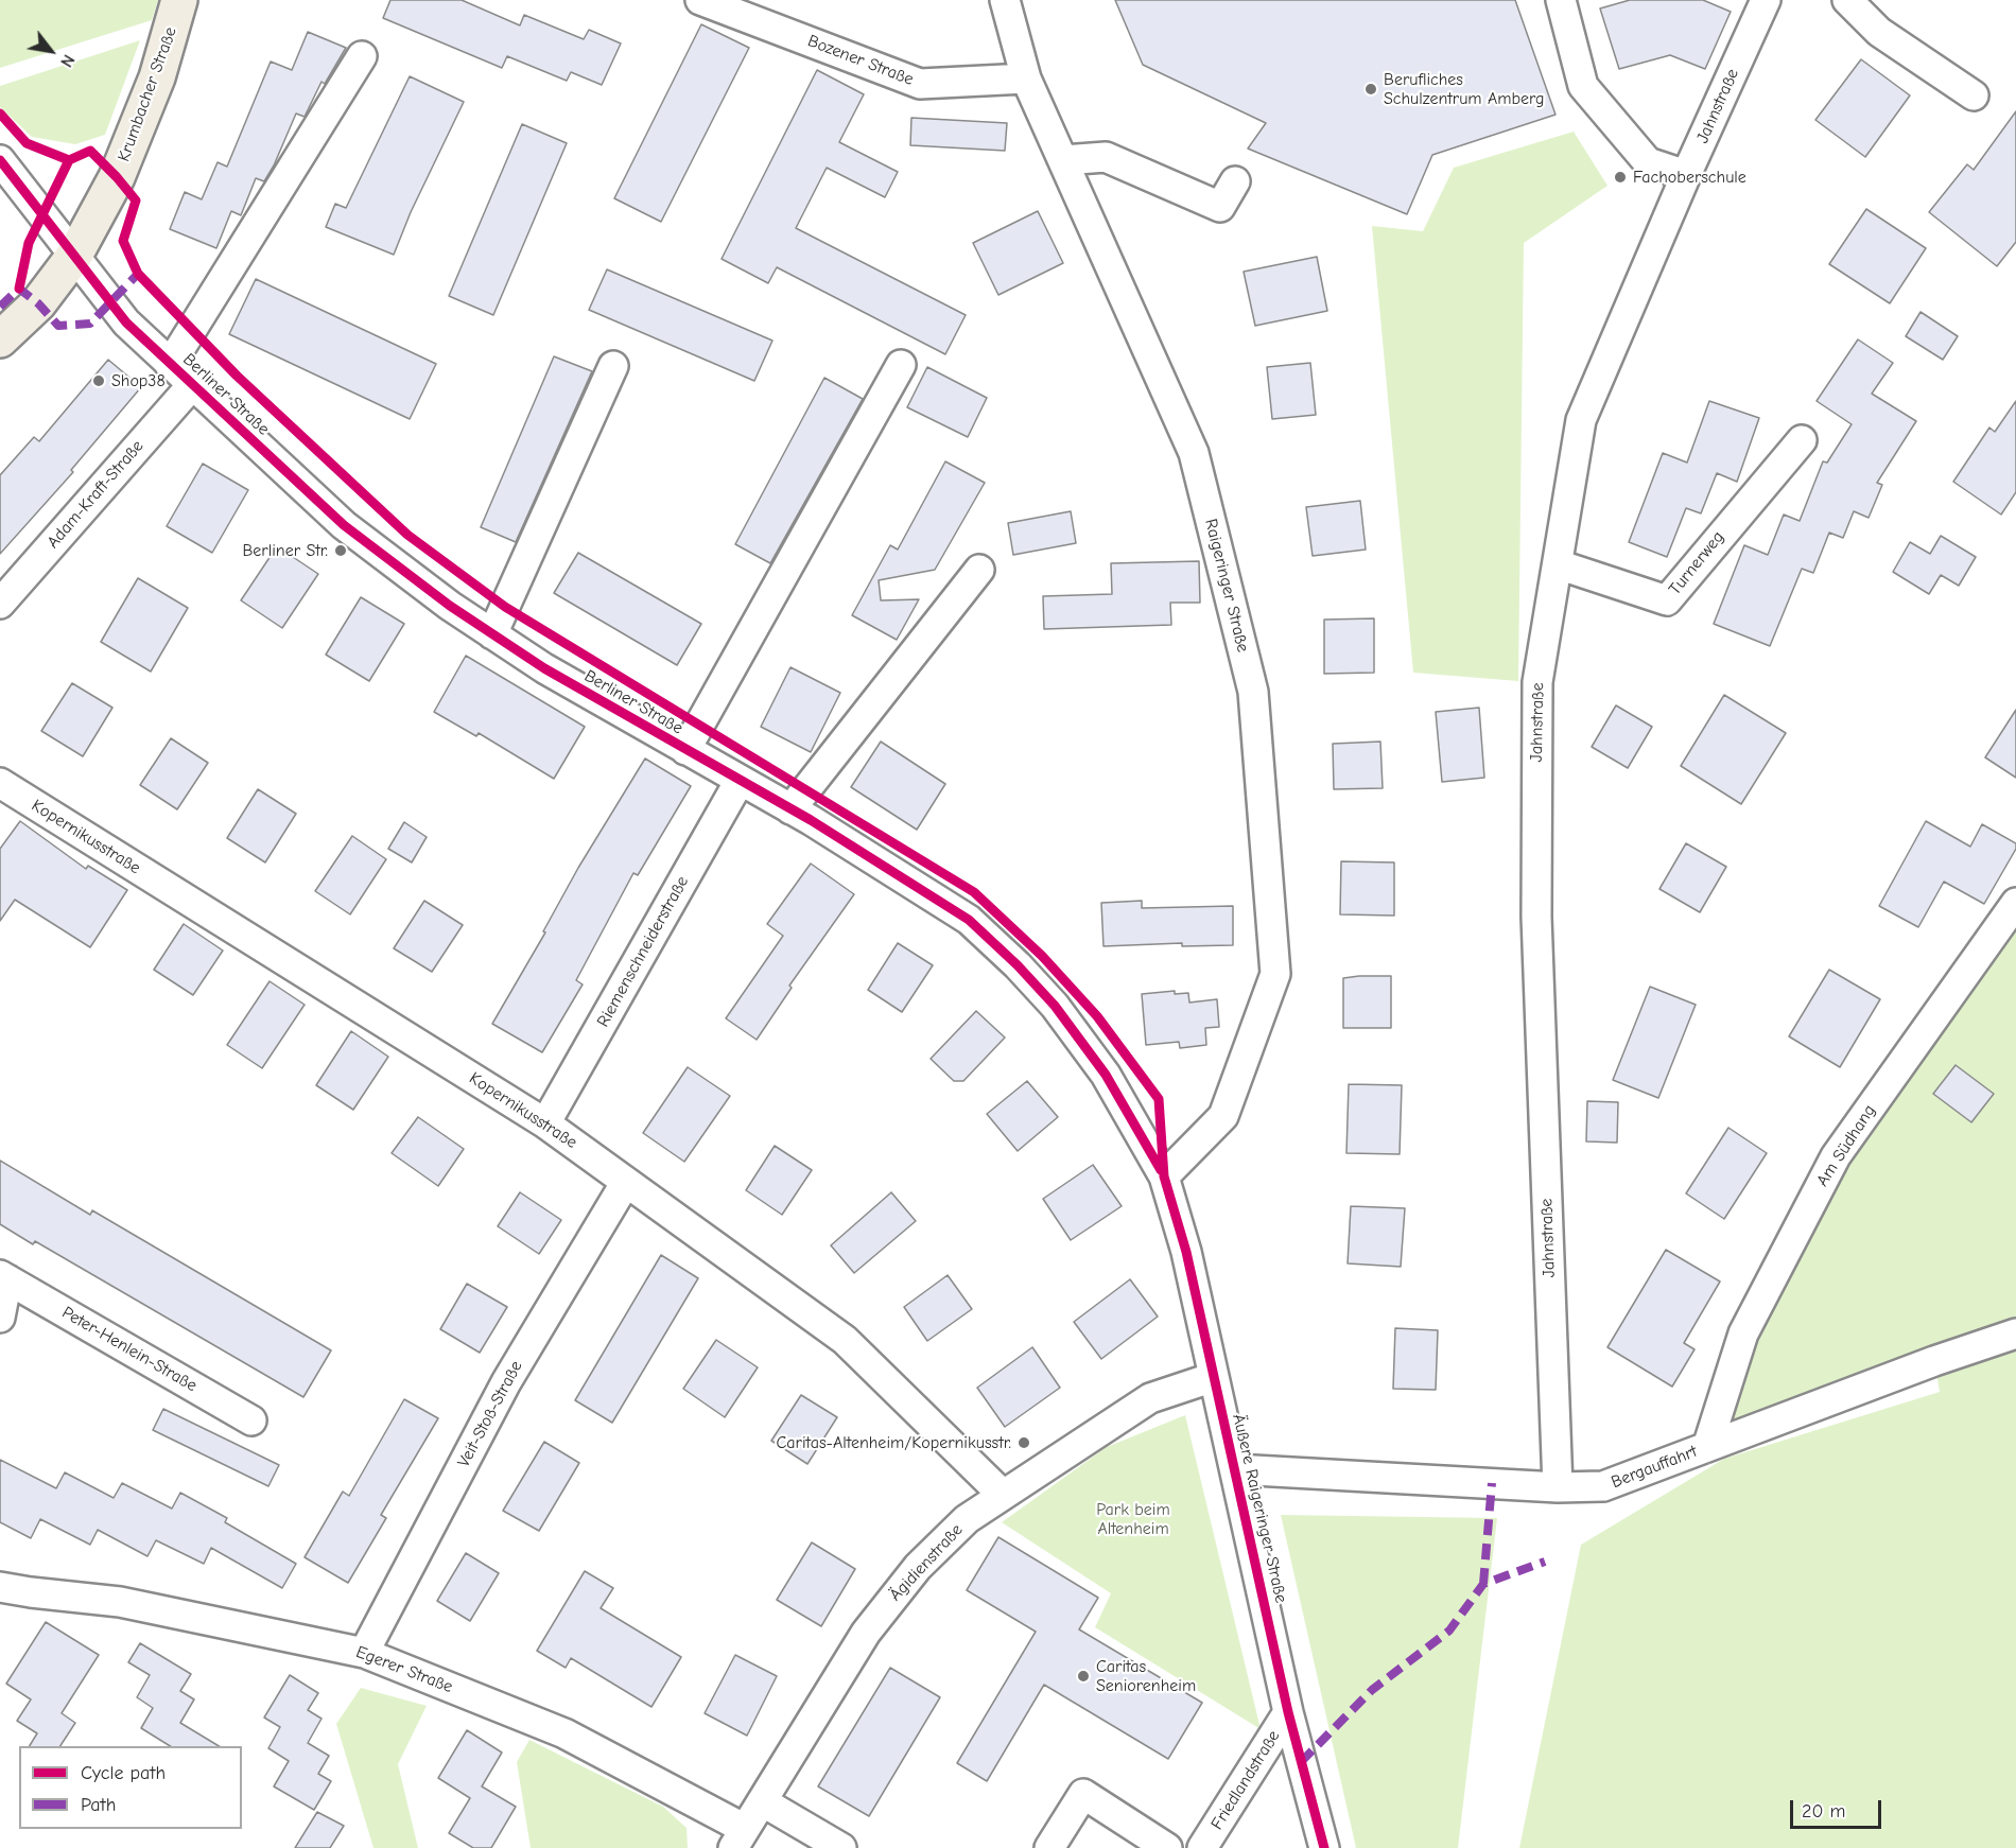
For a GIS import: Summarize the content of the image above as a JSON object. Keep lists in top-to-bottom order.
{
  "streets": {
    "main road": ["Krumbacher Straße"],
    "street": [
      "Bozener Straße",
      "Jahnstraße",
      "Berliner Straße",
      "Adam-Kraft-Straße",
      "Turnerweg",
      "Raigeringer Straße",
      "Kopernikusstraße",
      "Riemenschneiderstraße",
      "Am Südhang",
      "Peter-Henlein-Straße",
      "Veit-Stoß-Straße",
      "Bergauffahrt",
      "Äußere Raigeringer Straße",
      "Ägidienstraße",
      "Egerer Straße",
      "Friedlandstraße"
    ]
  },
  "crossings": [
    ["Bozener Straße", "Raigeringer Straße"],
    ["Krumbacher Straße", "Berliner Straße"],
    ["Jahnstraße", "Turnerweg"],
    ["Jahnstraße", "Bergauffahrt"],
    ["Berliner Straße", "Adam-Kraft-Straße"],
    ["Berliner Straße", "Raigeringer Straße"],
    ["Berliner Straße", "Riemenschneiderstraße"],
    ["Berliner Straße", "Äußere Raigeringer Straße"],
    ["Raigeringer Straße", "Äußere Raigeringer Straße"],
    ["Kopernikusstraße", "Riemenschneiderstraße"],
    ["Kopernikusstraße", "Veit-Stoß-Straße"],
    ["Kopernikusstraße", "Ägidienstraße"],
    ["Am Südhang", "Bergauffahrt"],
    ["Veit-Stoß-Straße", "Egerer Straße"],
    ["Bergauffahrt", "Äußere Raigeringer Straße"],
    ["Äußere Raigeringer Straße", "Ägidienstraße"],
    ["Äußere Raigeringer Straße", "Friedlandstraße"],
    ["Ägidienstraße", "Egerer Straße"]
  ],
  "parks": ["Park beim Altenheim"],
  "places": [
    "Berufliches Schulzentrum Amberg",
    "Fachoberschule",
    "Shop38",
    "Berliner Str.",
    "Caritas-Altenheim/Kopernikusstr.",
    "Caritas Seniorenheim"
  ],
  "legend": ["Cycle path", "Path"],
  "scale_bar": "20 m",
  "north": "bottom right"
}
